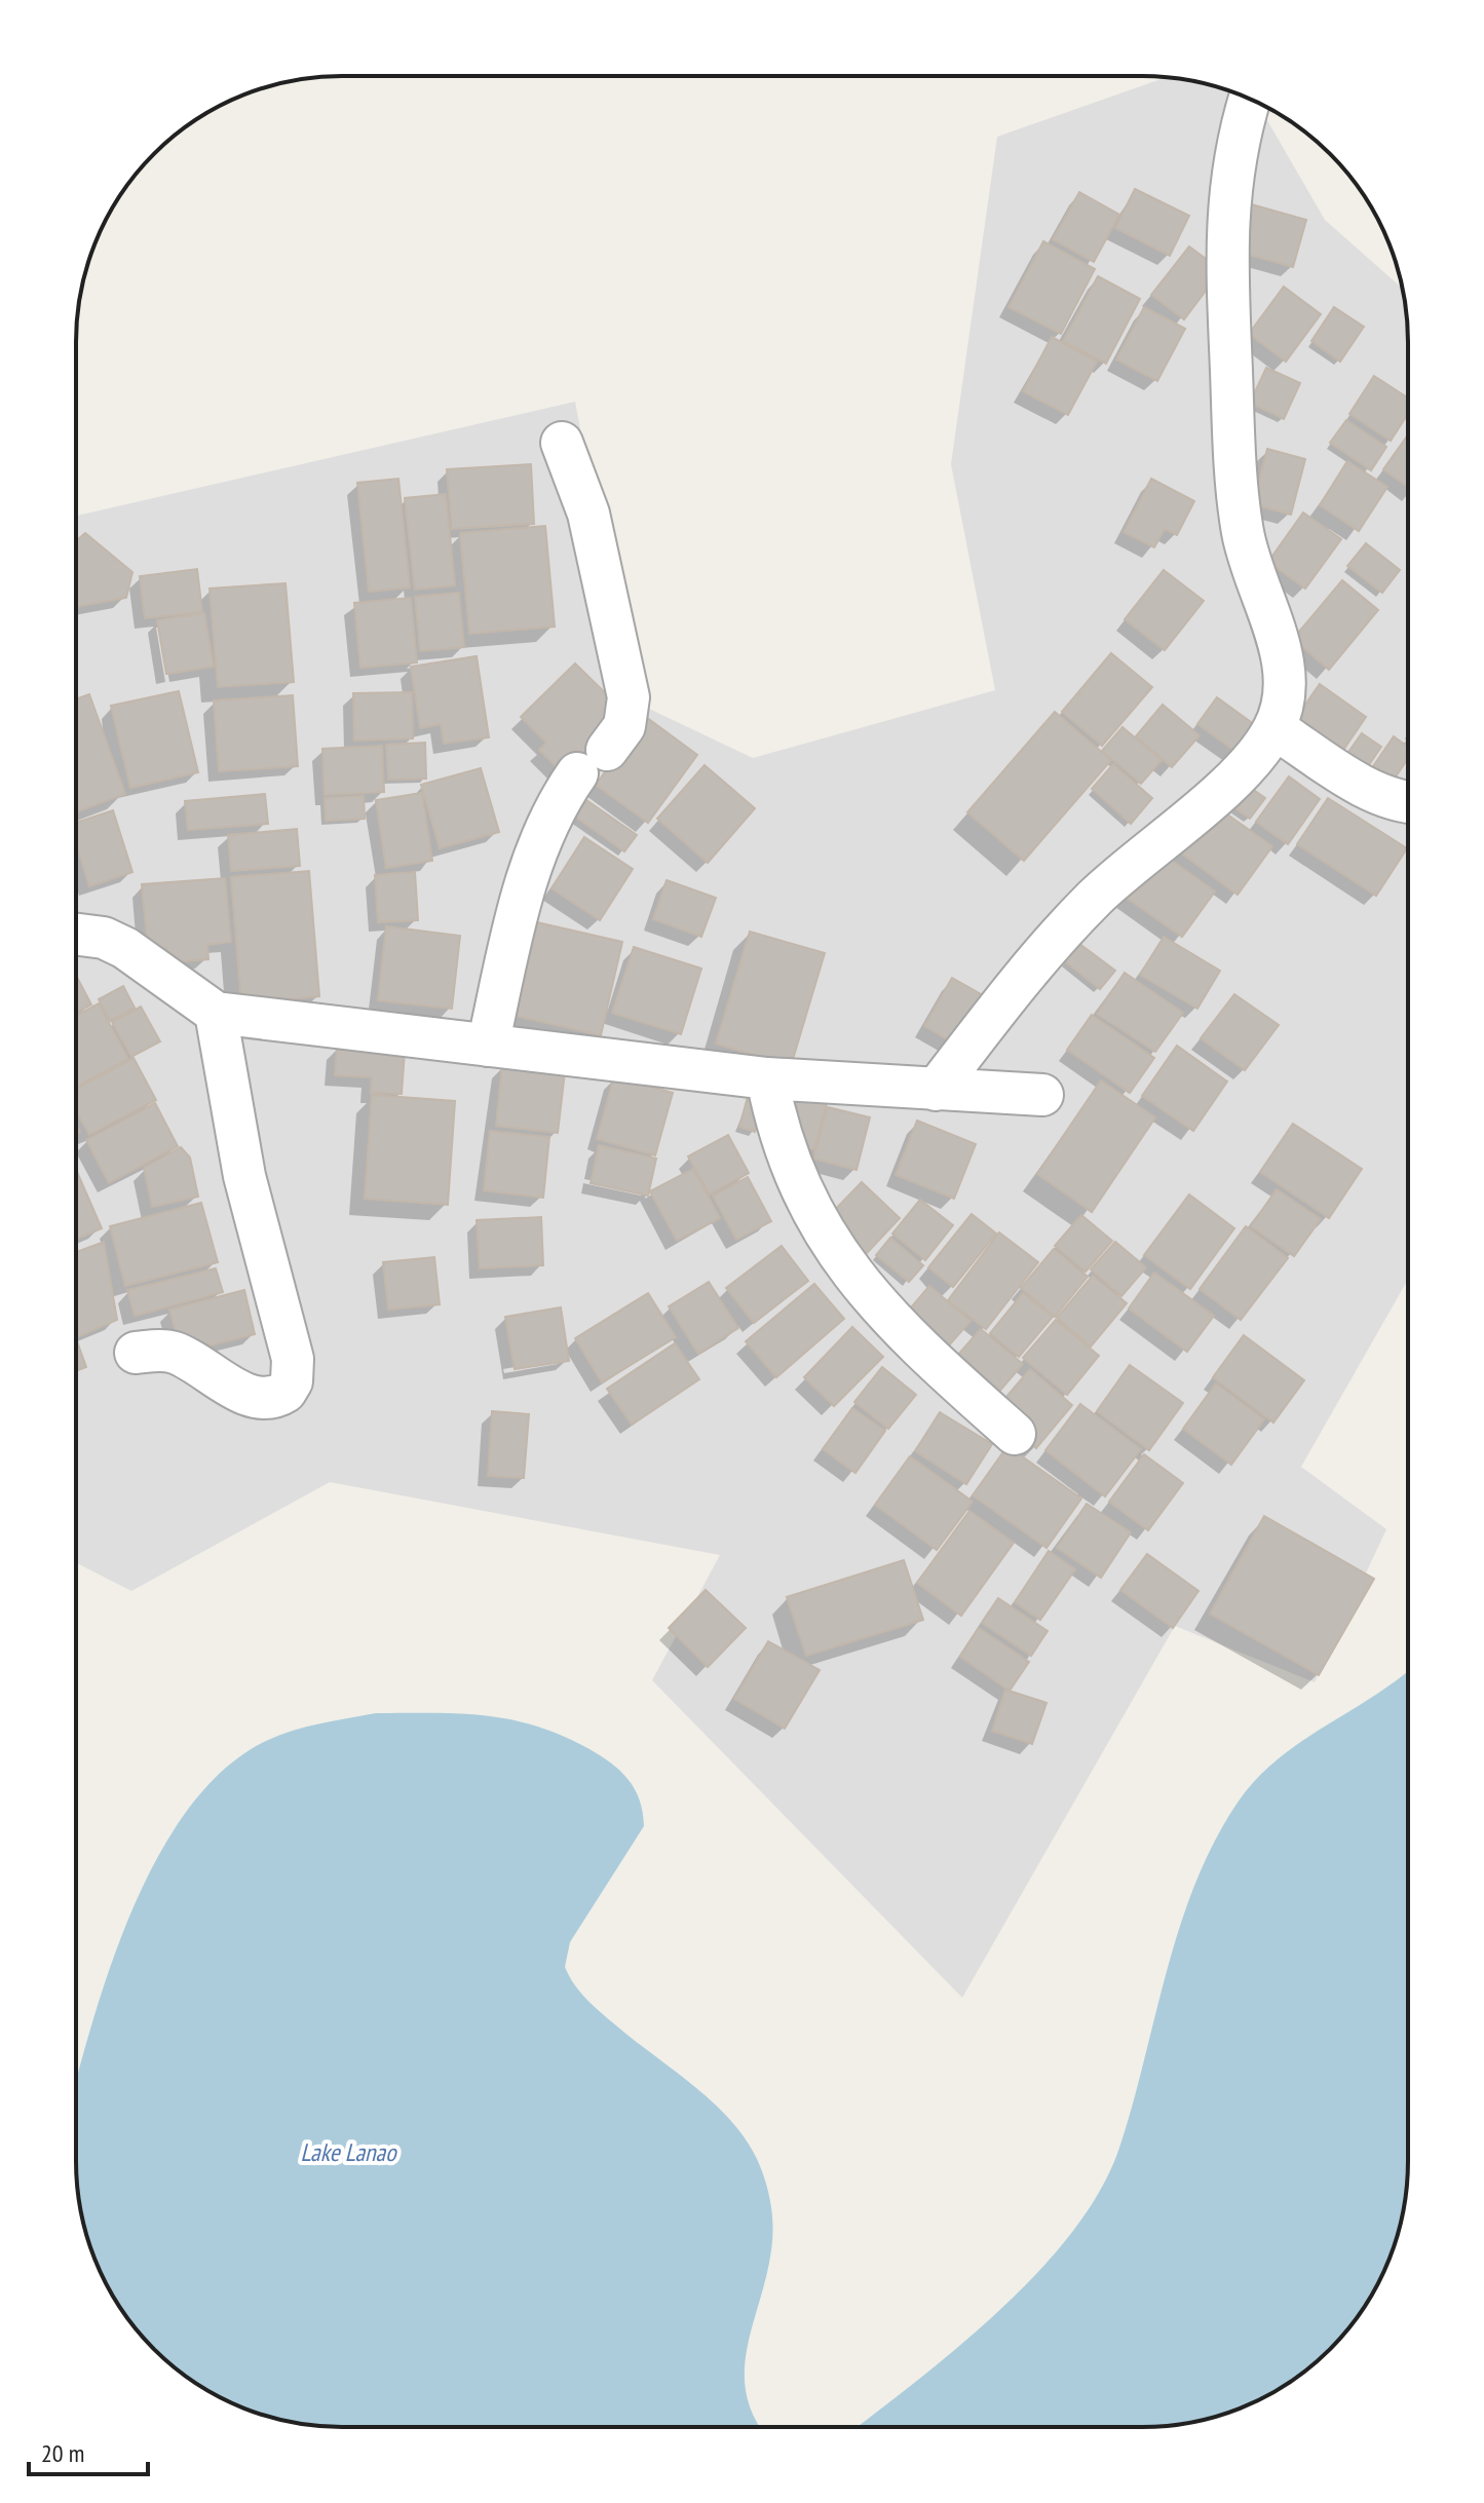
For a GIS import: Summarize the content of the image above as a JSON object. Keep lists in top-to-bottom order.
{
  "water": ["Lake Lanao"],
  "scale_bar": "20 m"
}
